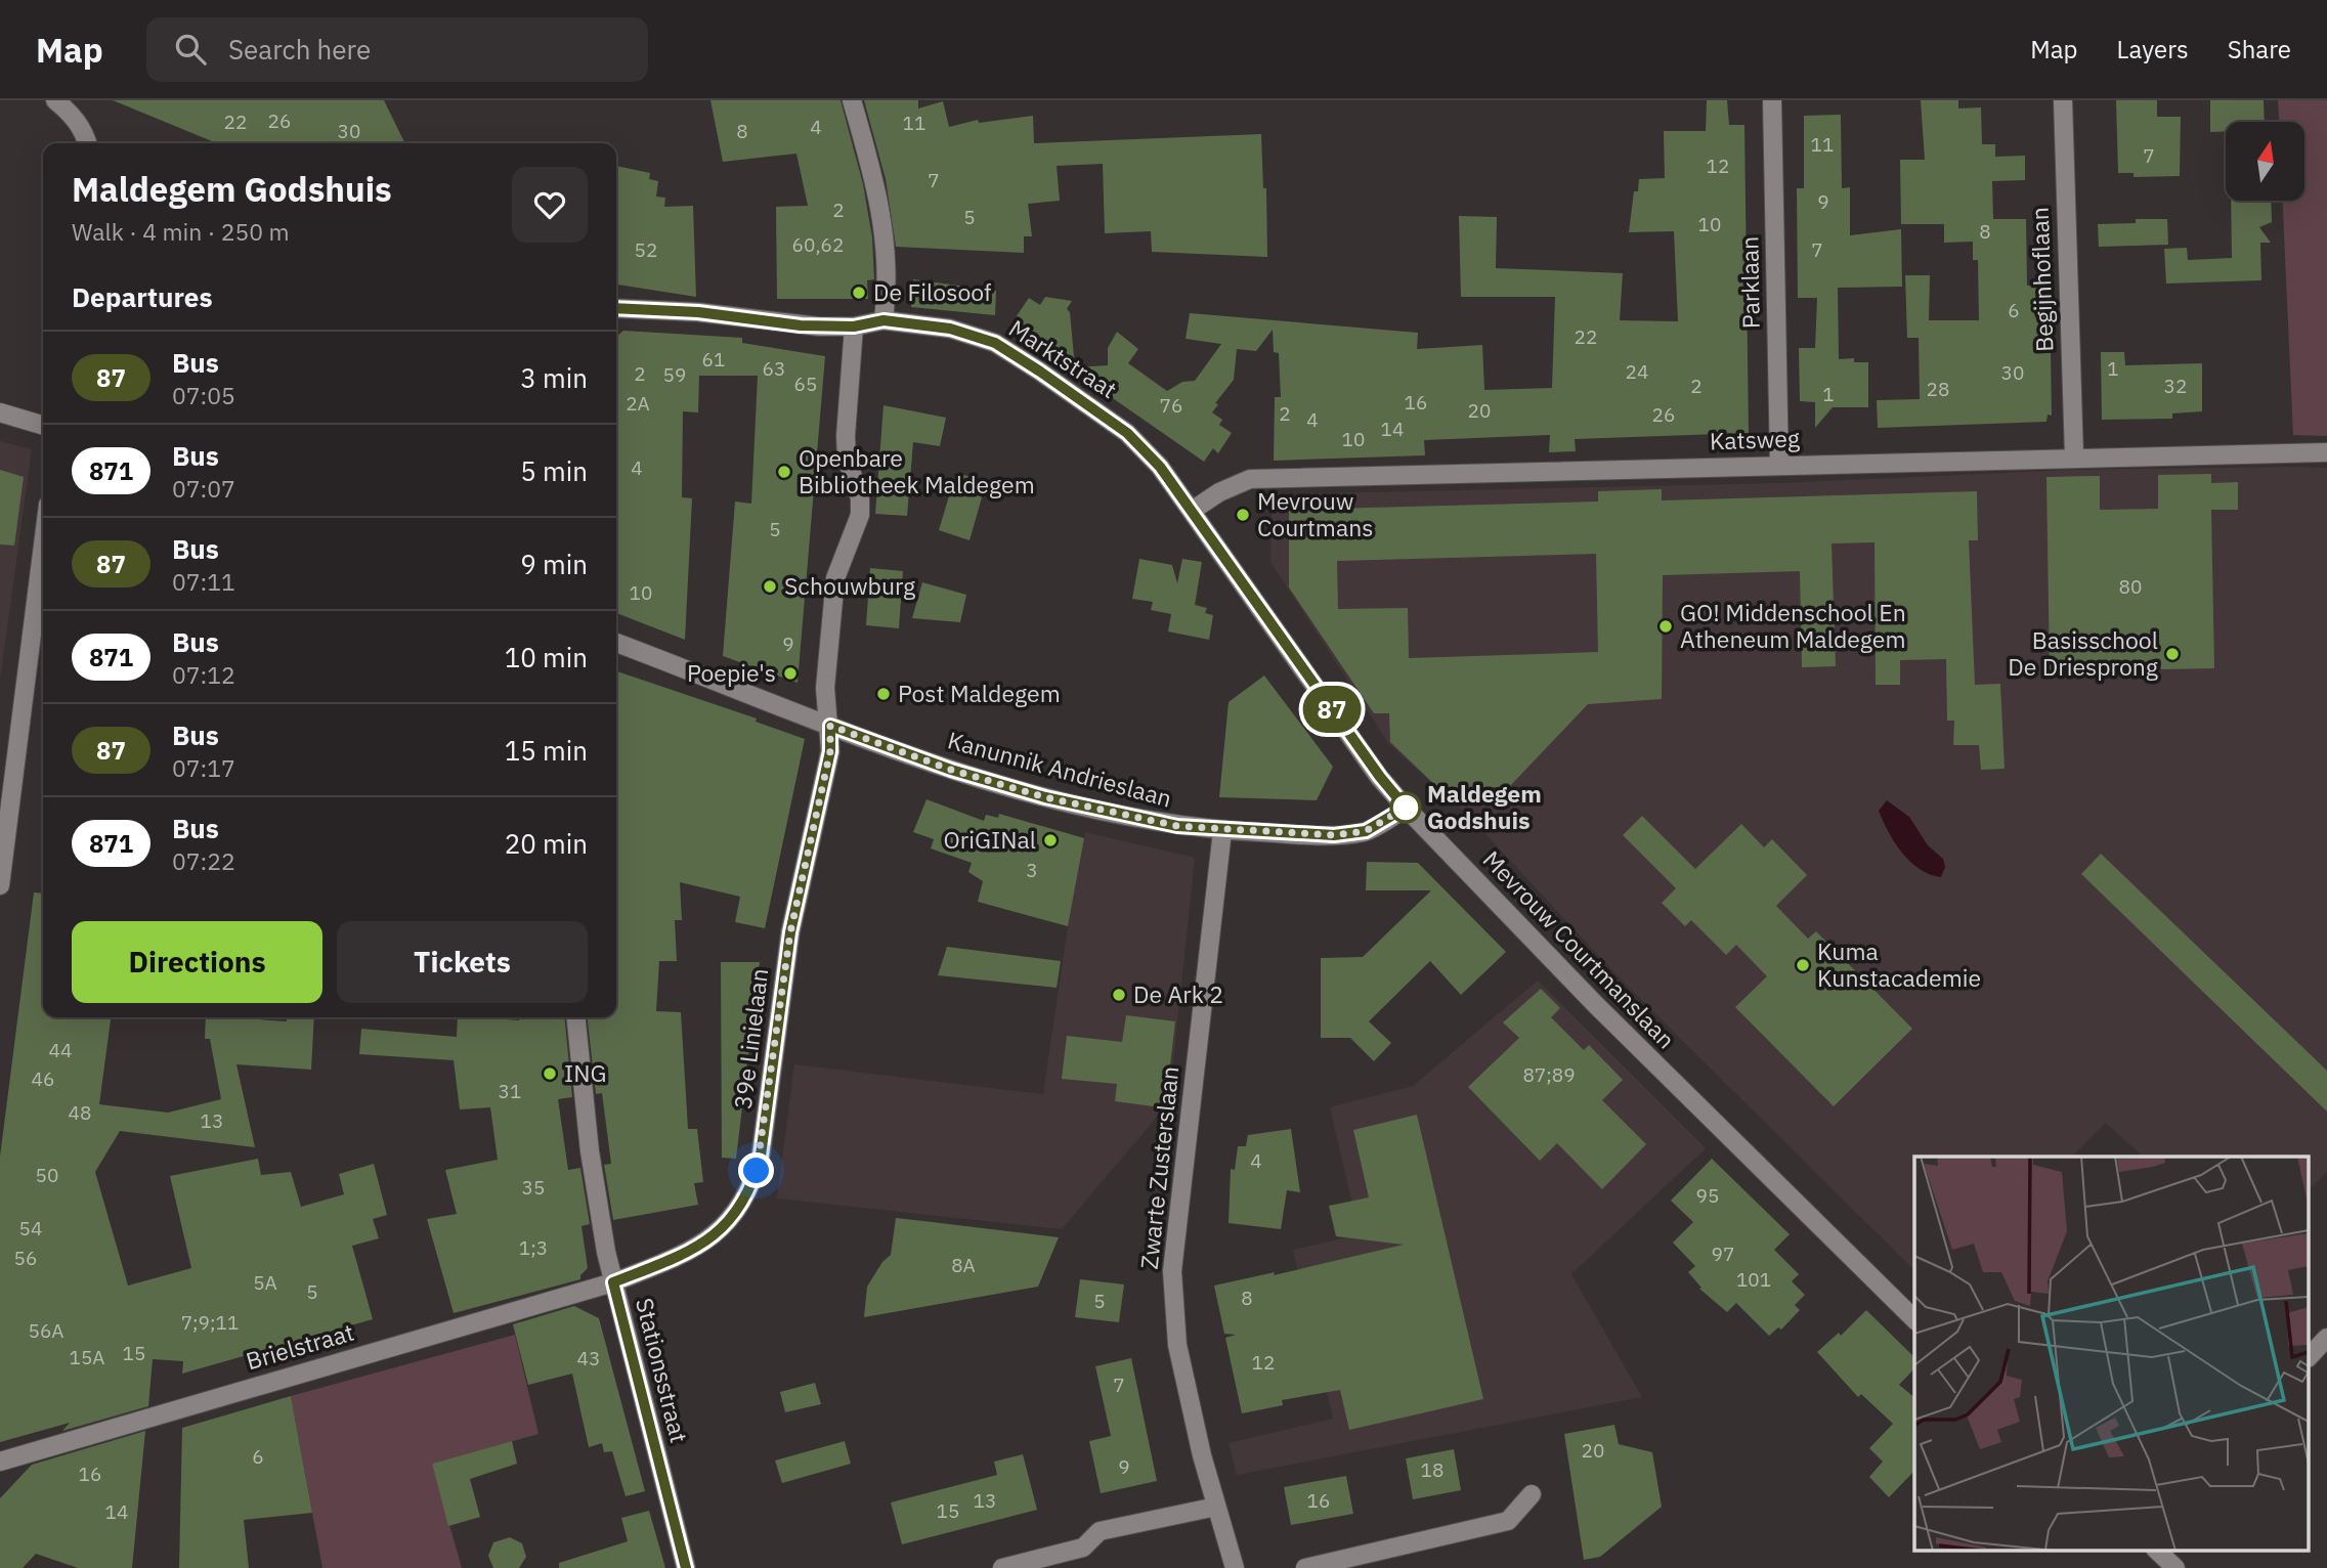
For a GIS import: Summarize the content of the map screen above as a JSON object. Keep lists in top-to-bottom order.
{
  "streets": {
    "street": [
      "Begijnhoflaan",
      "Parklaan",
      "Marktstraat",
      "Katsweg",
      "Kanunnik Andrieslaan",
      "Mevrouw Courtmanslaan",
      "39e Linielaan",
      "Zwarte Zusterslaan",
      "Brielstraat",
      "Stationsstraat"
    ]
  },
  "crossings": [
    ["Begijnhoflaan", "Katsweg"],
    ["Parklaan", "Katsweg"],
    ["Marktstraat", "Katsweg"],
    ["Marktstraat", "Mevrouw Courtmanslaan"],
    ["Marktstraat", "39e Linielaan"],
    ["Katsweg", "Mevrouw Courtmanslaan"],
    ["Kanunnik Andrieslaan", "Mevrouw Courtmanslaan"],
    ["Kanunnik Andrieslaan", "39e Linielaan"],
    ["Kanunnik Andrieslaan", "Zwarte Zusterslaan"],
    ["39e Linielaan", "Brielstraat"],
    ["39e Linielaan", "Stationsstraat"],
    ["Brielstraat", "Stationsstraat"]
  ],
  "places": [
    "De Filosoof",
    "Openbare Bibliotheek Maldegem",
    "Mevrouw Courtmans",
    "Schouwburg",
    "GO! Middenschool En Atheneum Maldegem",
    "Basisschool De Driesprong",
    "Poepie's",
    "Post Maldegem",
    "Maldegem Godshuis",
    "OriGINal",
    "Kuma Kunstacademie",
    "De Ark 2",
    "ING"
  ],
  "lines": ["bus line 87"],
  "house_numbers": [
    "26",
    "22",
    "11",
    "4",
    "30",
    "8",
    "11",
    "7",
    "12",
    "7",
    "9",
    "2",
    "5",
    "10",
    "8",
    "60,62",
    "52",
    "7",
    "6",
    "22",
    "61",
    "63",
    "1",
    "24",
    "30",
    "2",
    "59",
    "65",
    "2",
    "32",
    "28",
    "1",
    "16",
    "2A",
    "76",
    "20",
    "2",
    "26",
    "4",
    "14",
    "10",
    "4",
    "5",
    "80",
    "10",
    "9",
    "3",
    "44",
    "87;89",
    "46",
    "31",
    "48",
    "13",
    "4",
    "50",
    "35",
    "95",
    "54",
    "1;3",
    "97",
    "56",
    "8A",
    "101",
    "5A",
    "5",
    "8",
    "5",
    "7;9;11",
    "56A",
    "15",
    "15A",
    "43",
    "12",
    "7",
    "20",
    "6",
    "9",
    "18",
    "16",
    "13",
    "16",
    "15",
    "14"
  ],
  "north": "top",
  "page": {
    "header": "Map",
    "search": "Search here",
    "nav": ["Map", "Layers", "Share"],
    "on_map": "87",
    "heading": [
      ["Maldegem Godshuis", "Walk · 4 min · 250 m"],
      "Departures"
    ],
    "list": [
      {
        "mark": "87",
        "name": "Bus",
        "note": "07:05",
        "value": "3 min"
      },
      {
        "mark": "871",
        "name": "Bus",
        "note": "07:07",
        "value": "5 min"
      },
      {
        "mark": "87",
        "name": "Bus",
        "note": "07:11",
        "value": "9 min"
      },
      {
        "mark": "871",
        "name": "Bus",
        "note": "07:12",
        "value": "10 min"
      },
      {
        "mark": "87",
        "name": "Bus",
        "note": "07:17",
        "value": "15 min"
      },
      {
        "mark": "871",
        "name": "Bus",
        "note": "07:22",
        "value": "20 min"
      }
    ],
    "buttons": ["Directions", "Tickets"]
  }
}
